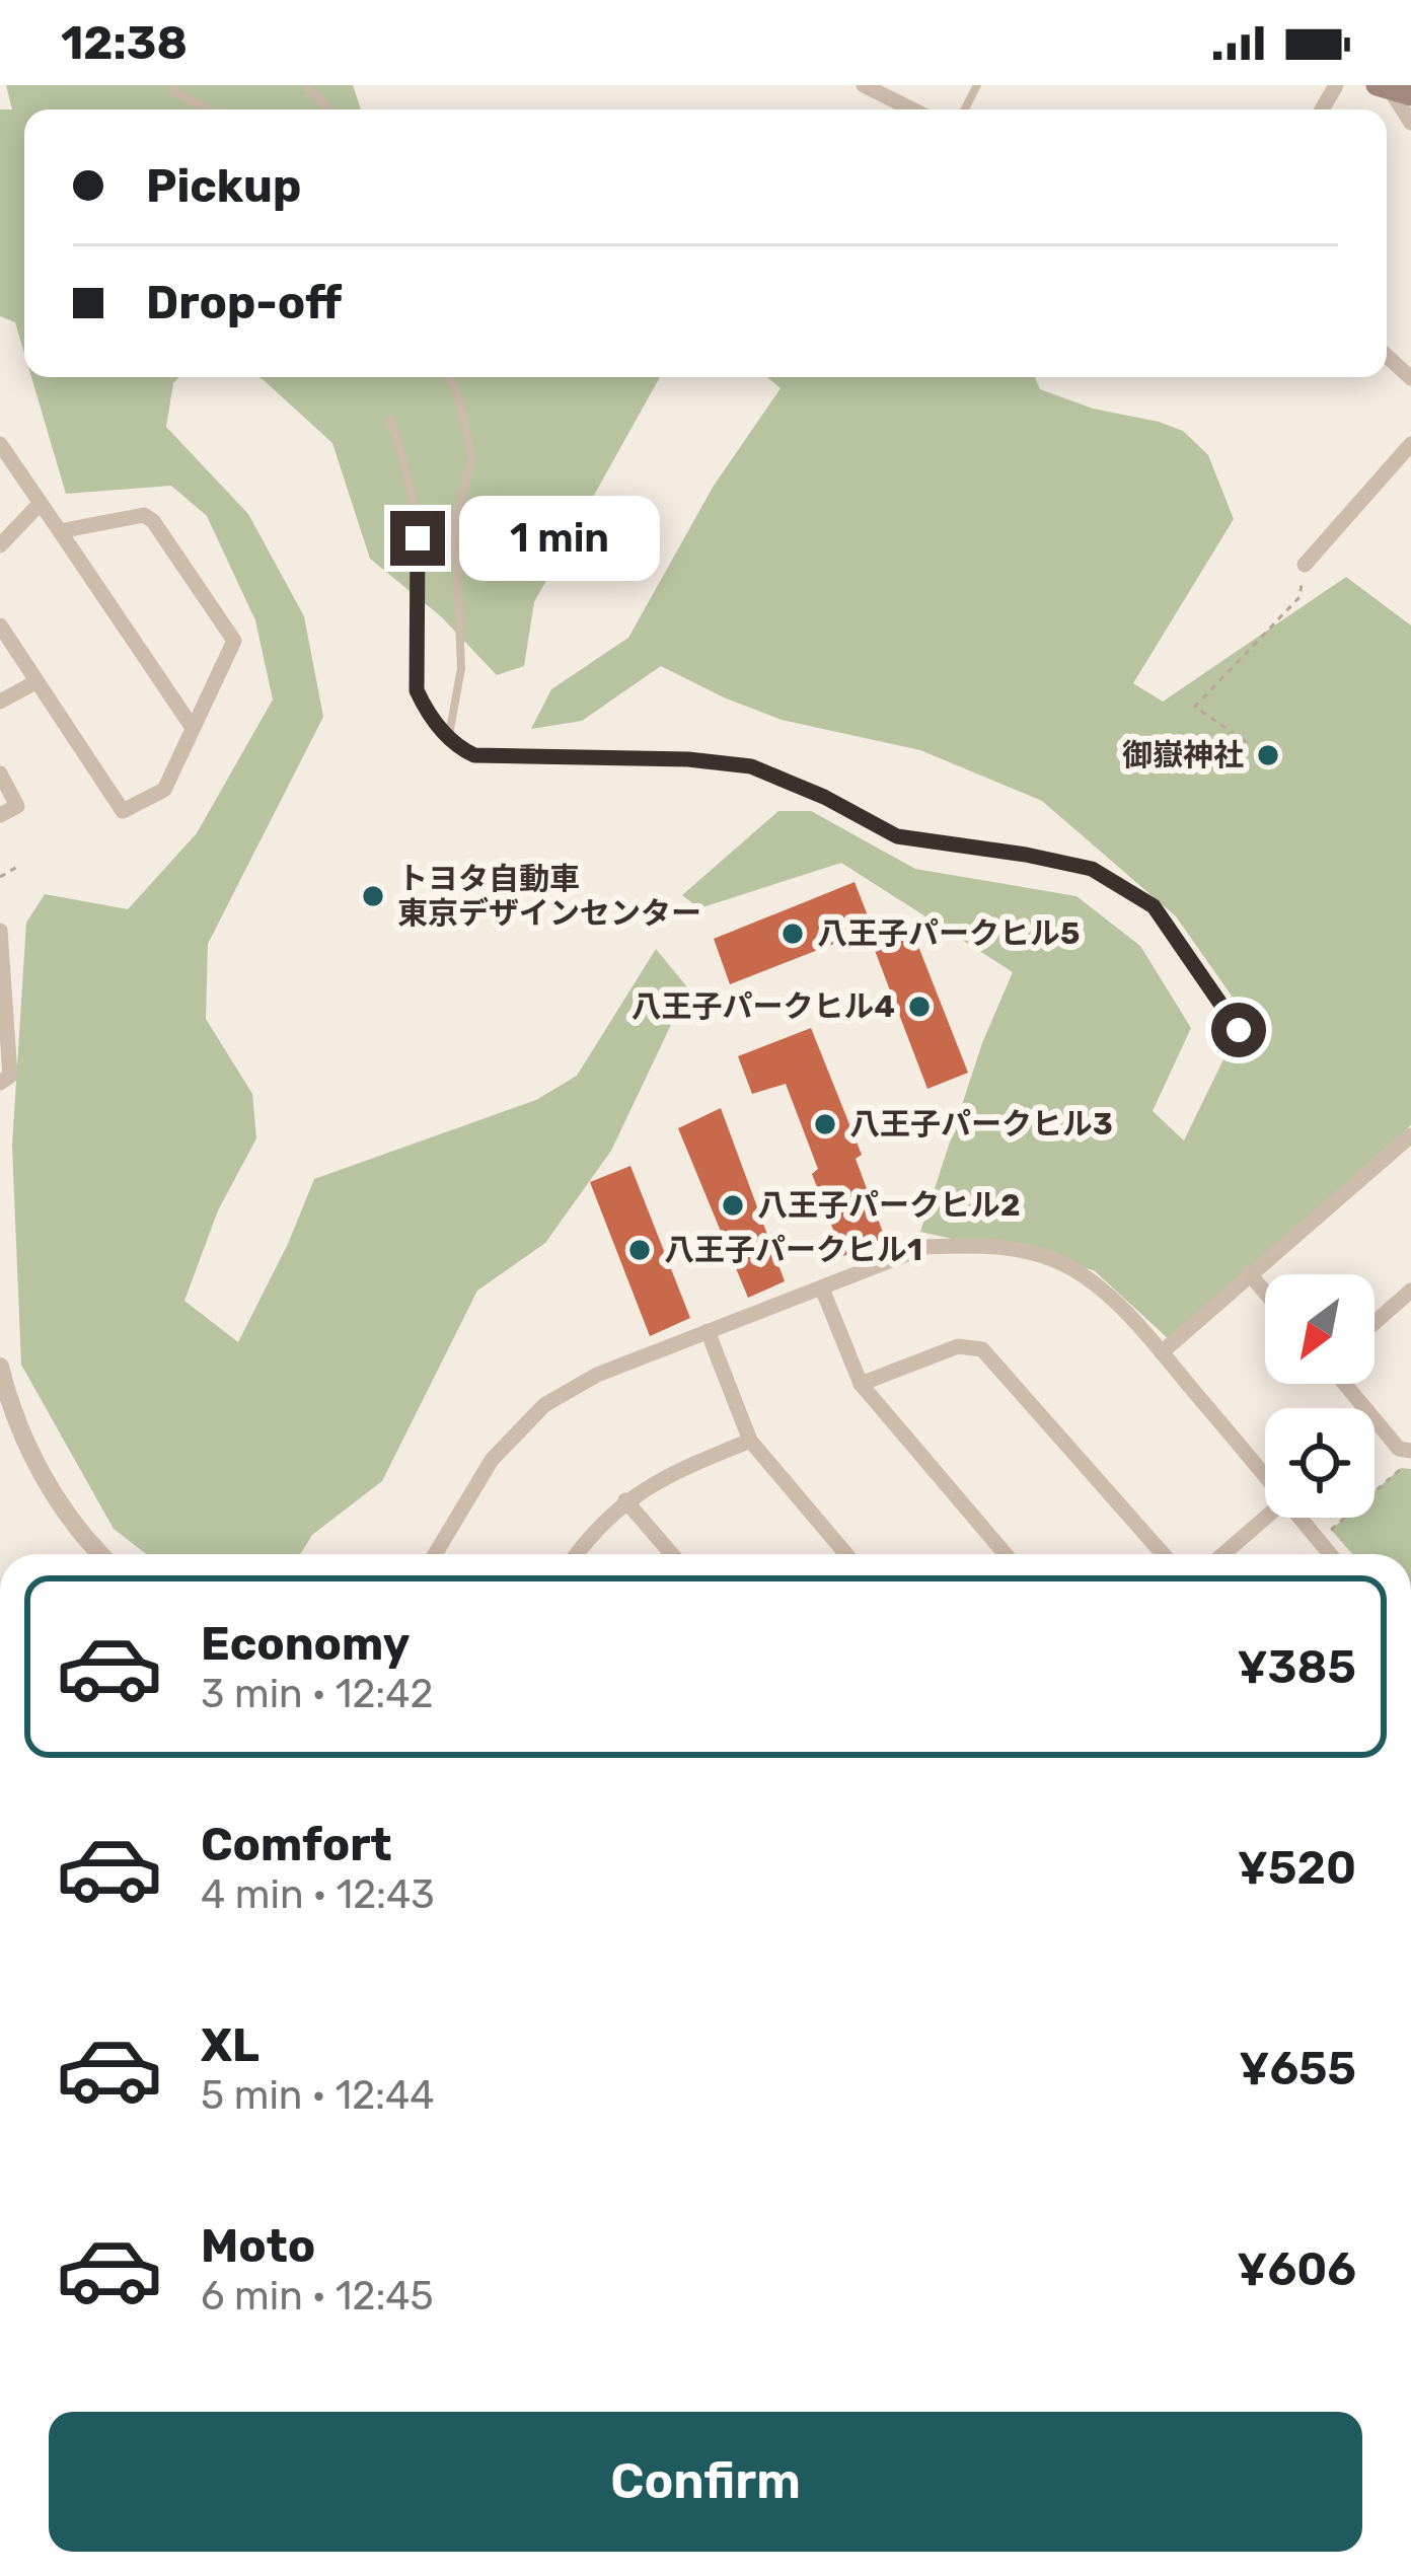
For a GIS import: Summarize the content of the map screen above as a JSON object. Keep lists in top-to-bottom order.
{
  "places": [
    "御嶽神社",
    "トヨタ自動車 東京デザインセンター",
    "八王子パークヒル5",
    "八王子パークヒル4",
    "八王子パークヒル3",
    "八王子パークヒル2",
    "八王子パークヒル1"
  ],
  "north": "bottom left",
  "page": {
    "status": "12:38",
    "banner": ["Pickup", "Drop-off"],
    "bubble": "1 min",
    "list": [
      {
        "name": "Economy",
        "note": "3 min · 12:42",
        "value": "¥385"
      },
      {
        "name": "Comfort",
        "note": "4 min · 12:43",
        "value": "¥520"
      },
      {
        "name": "XL",
        "note": "5 min · 12:44",
        "value": "¥655"
      },
      {
        "name": "Moto",
        "note": "6 min · 12:45",
        "value": "¥606"
      }
    ],
    "buttons": "Confirm"
  }
}
